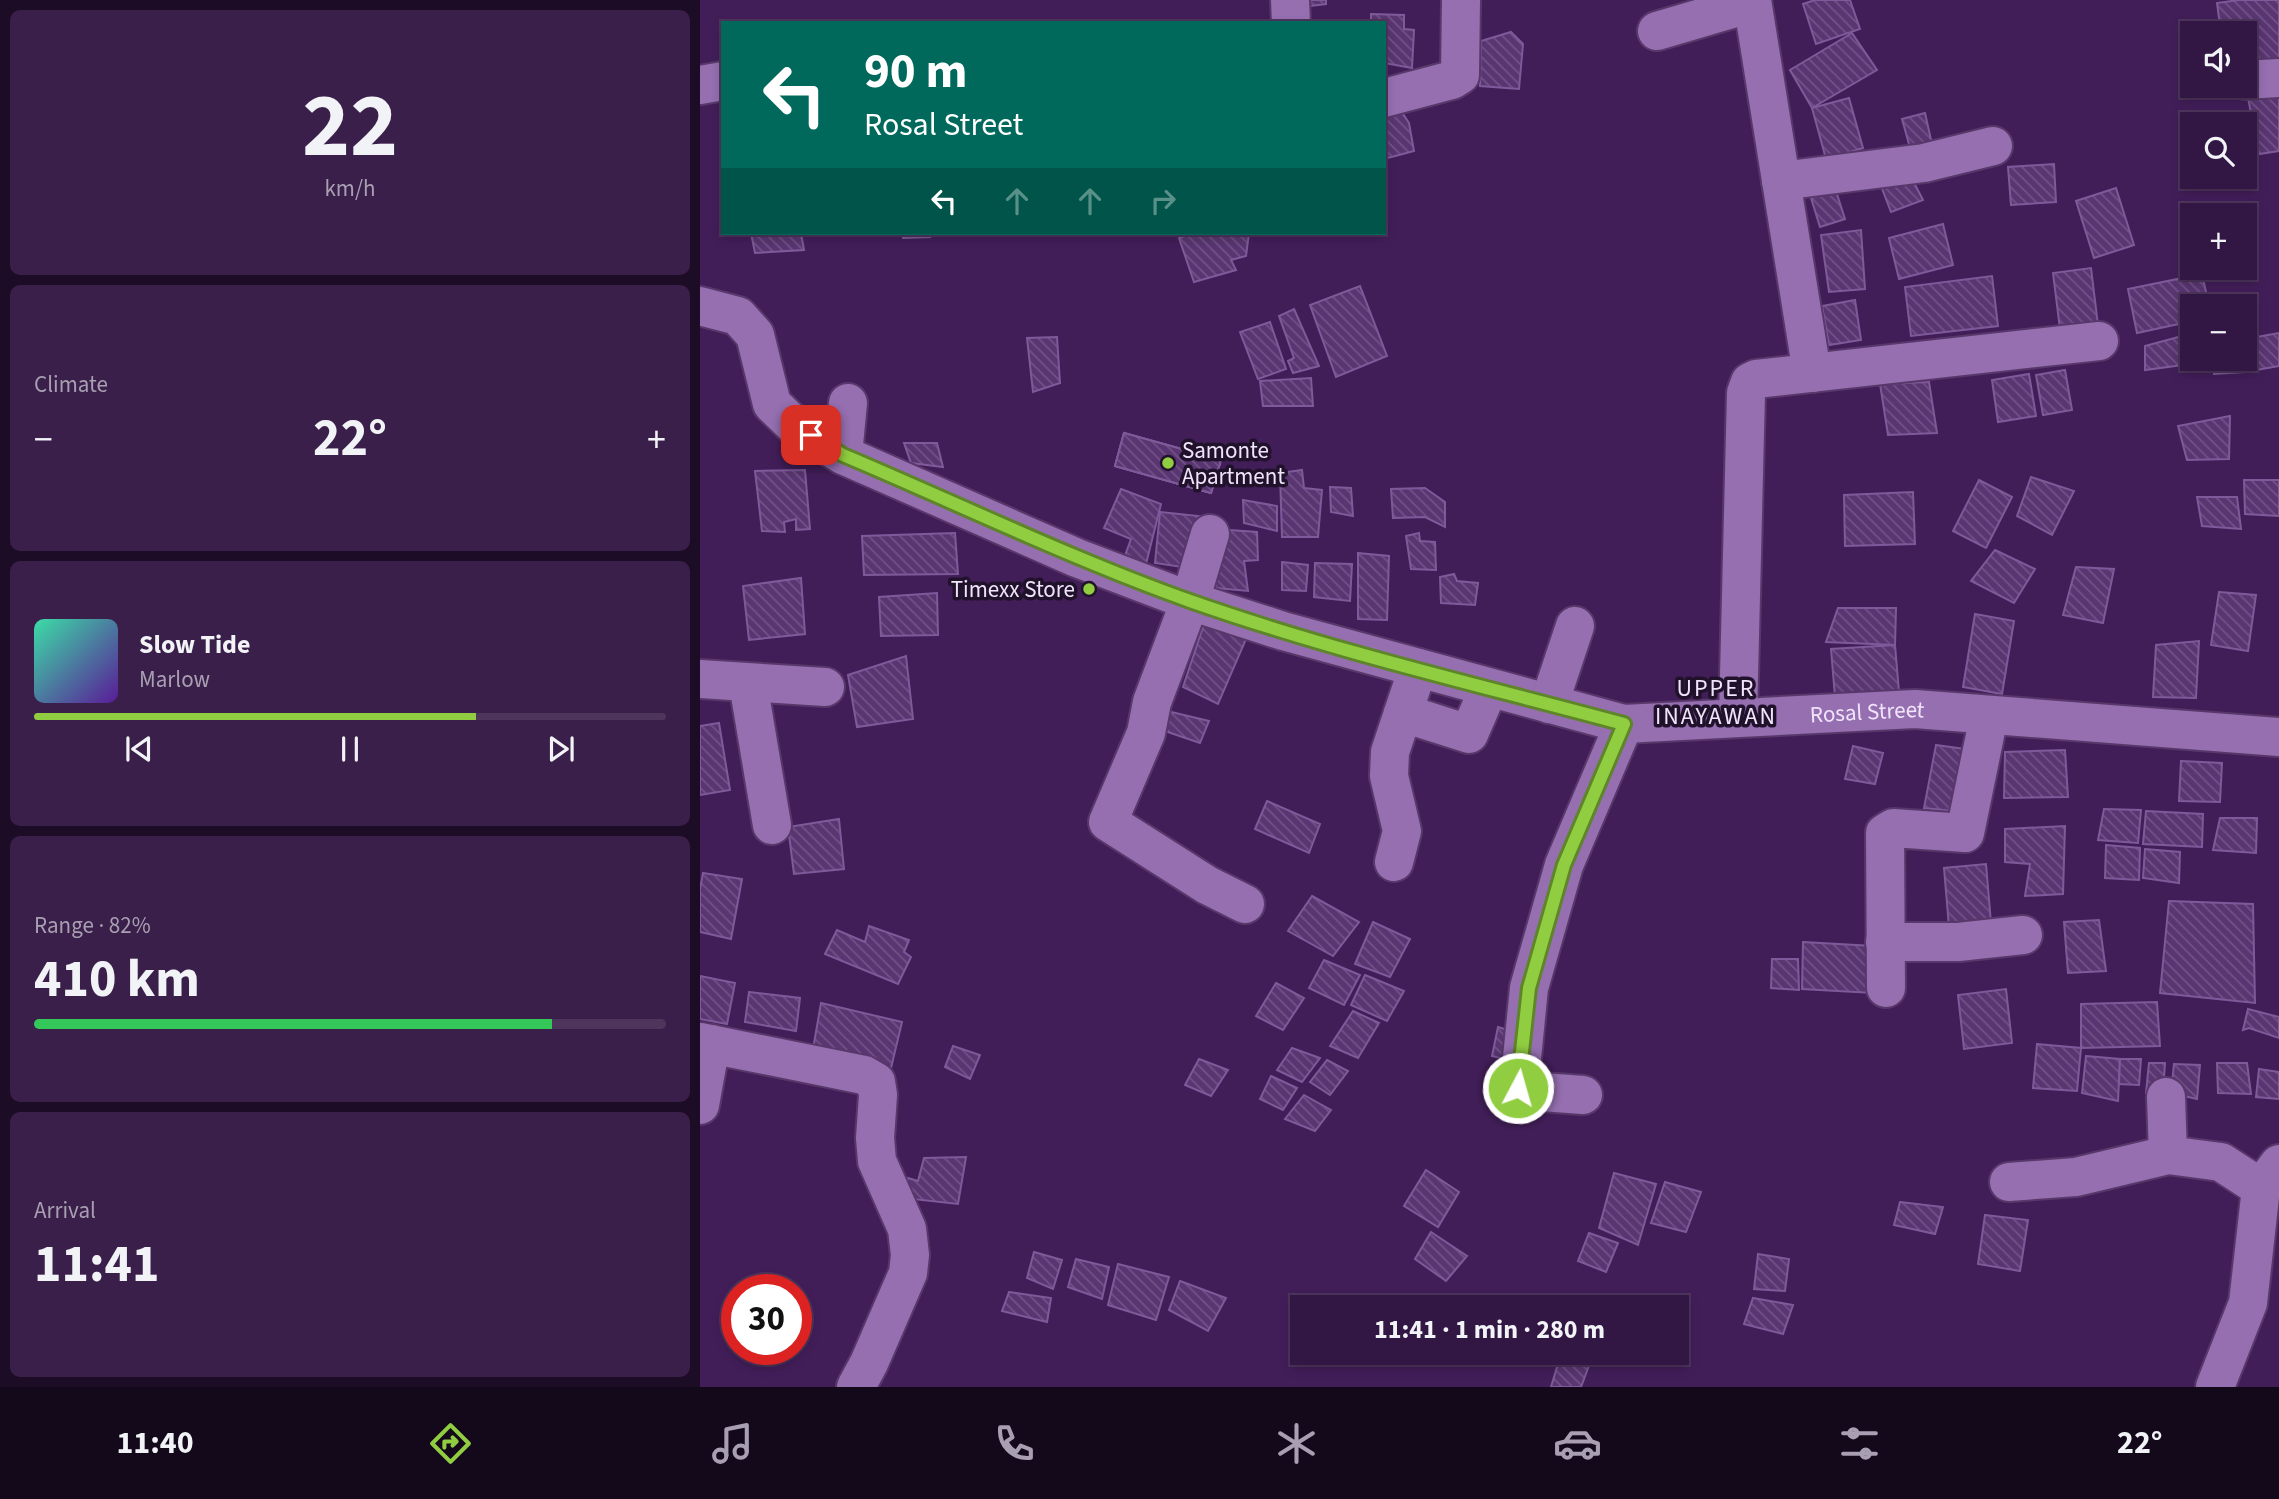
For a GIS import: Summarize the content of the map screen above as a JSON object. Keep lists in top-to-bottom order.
{
  "streets": {
    "street": ["Rosal Street"]
  },
  "districts": ["UPPER INAYAWAN"],
  "places": ["Samonte Apartment", "Timexx Store"],
  "page": {
    "tile": [
      ["22", "km/h"],
      "Climate",
      ["Range · 82%", "410 km"],
      ["Arrival", "11:41"]
    ],
    "map_buttons": ["+", "−"],
    "turn": ["90 m", "Rosal Street"],
    "heat": ["−", "22°", "+"],
    "song": ["Slow Tide", "Marlow"],
    "limit": "30",
    "trip": "11:41 · 1 min · 280 m",
    "tabs": ["11:40", "22°"]
  }
}
